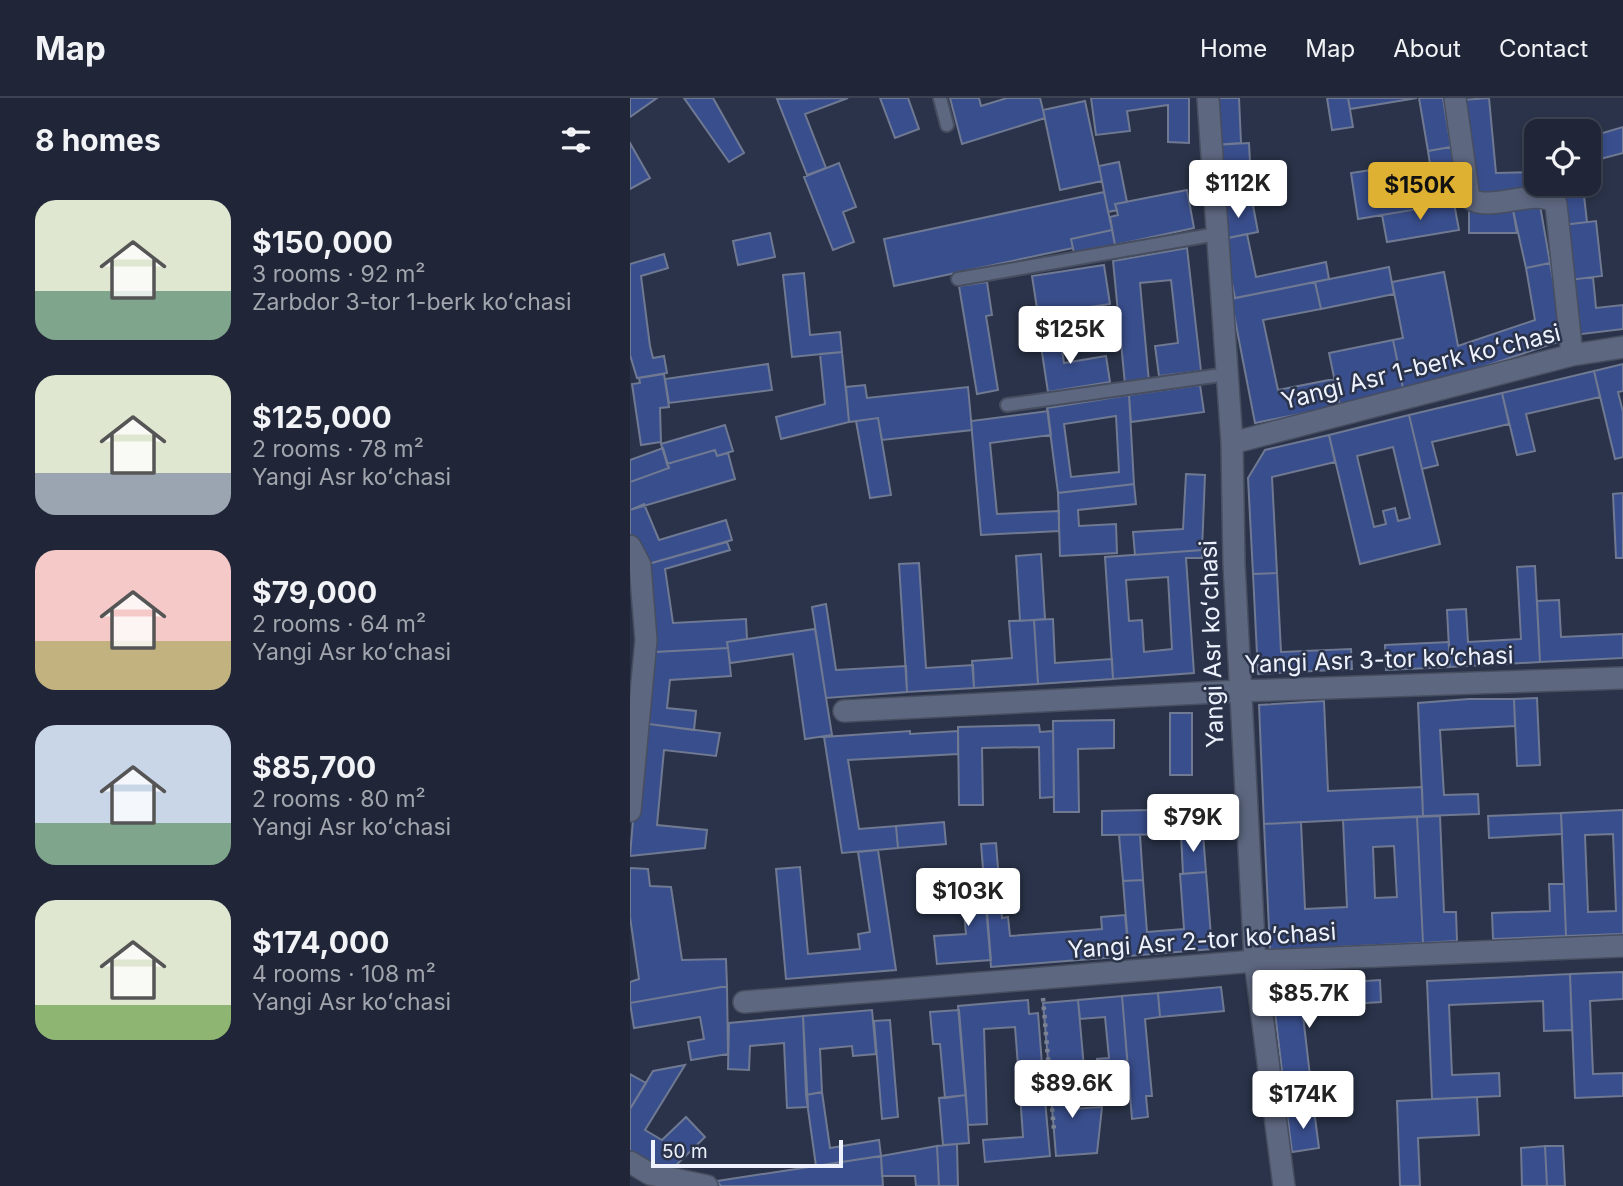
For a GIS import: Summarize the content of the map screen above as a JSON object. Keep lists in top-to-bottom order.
{
  "streets": {
    "street": [
      "Yangi Asr 1-berk koʻchasi",
      "Yangi Asr koʻchasi",
      "Yangi Asr 3-tor koʼchasi",
      "Yangi Asr 2-tor koʼchasi"
    ]
  },
  "crossings": [
    ["Yangi Asr 1-berk koʻchasi", "Yangi Asr koʻchasi"],
    ["Yangi Asr koʻchasi", "Yangi Asr 3-tor koʼchasi"],
    ["Yangi Asr koʻchasi", "Yangi Asr 2-tor koʼchasi"]
  ],
  "scale_bar": "50 m",
  "page": {
    "header": "Map",
    "nav": [
      "Home",
      "Map",
      "About",
      "Contact"
    ],
    "heading": "8 homes",
    "price": [
      "$112K",
      "$150K",
      "$125K",
      "$79K",
      "$103K",
      "$85.7K",
      "$89.6K",
      "$174K"
    ],
    "list": [
      {
        "name": "$150,000",
        "note": "3 rooms · 92 m² · Zarbdor 3-tor 1-berk koʻchasi"
      },
      {
        "name": "$125,000",
        "note": "2 rooms · 78 m² · Yangi Asr koʻchasi"
      },
      {
        "name": "$79,000",
        "note": "2 rooms · 64 m² · Yangi Asr koʻchasi"
      },
      {
        "name": "$85,700",
        "note": "2 rooms · 80 m² · Yangi Asr koʻchasi"
      },
      {
        "name": "$174,000",
        "note": "4 rooms · 108 m² · Yangi Asr koʻchasi"
      }
    ],
    "scale": "50 m"
  }
}
